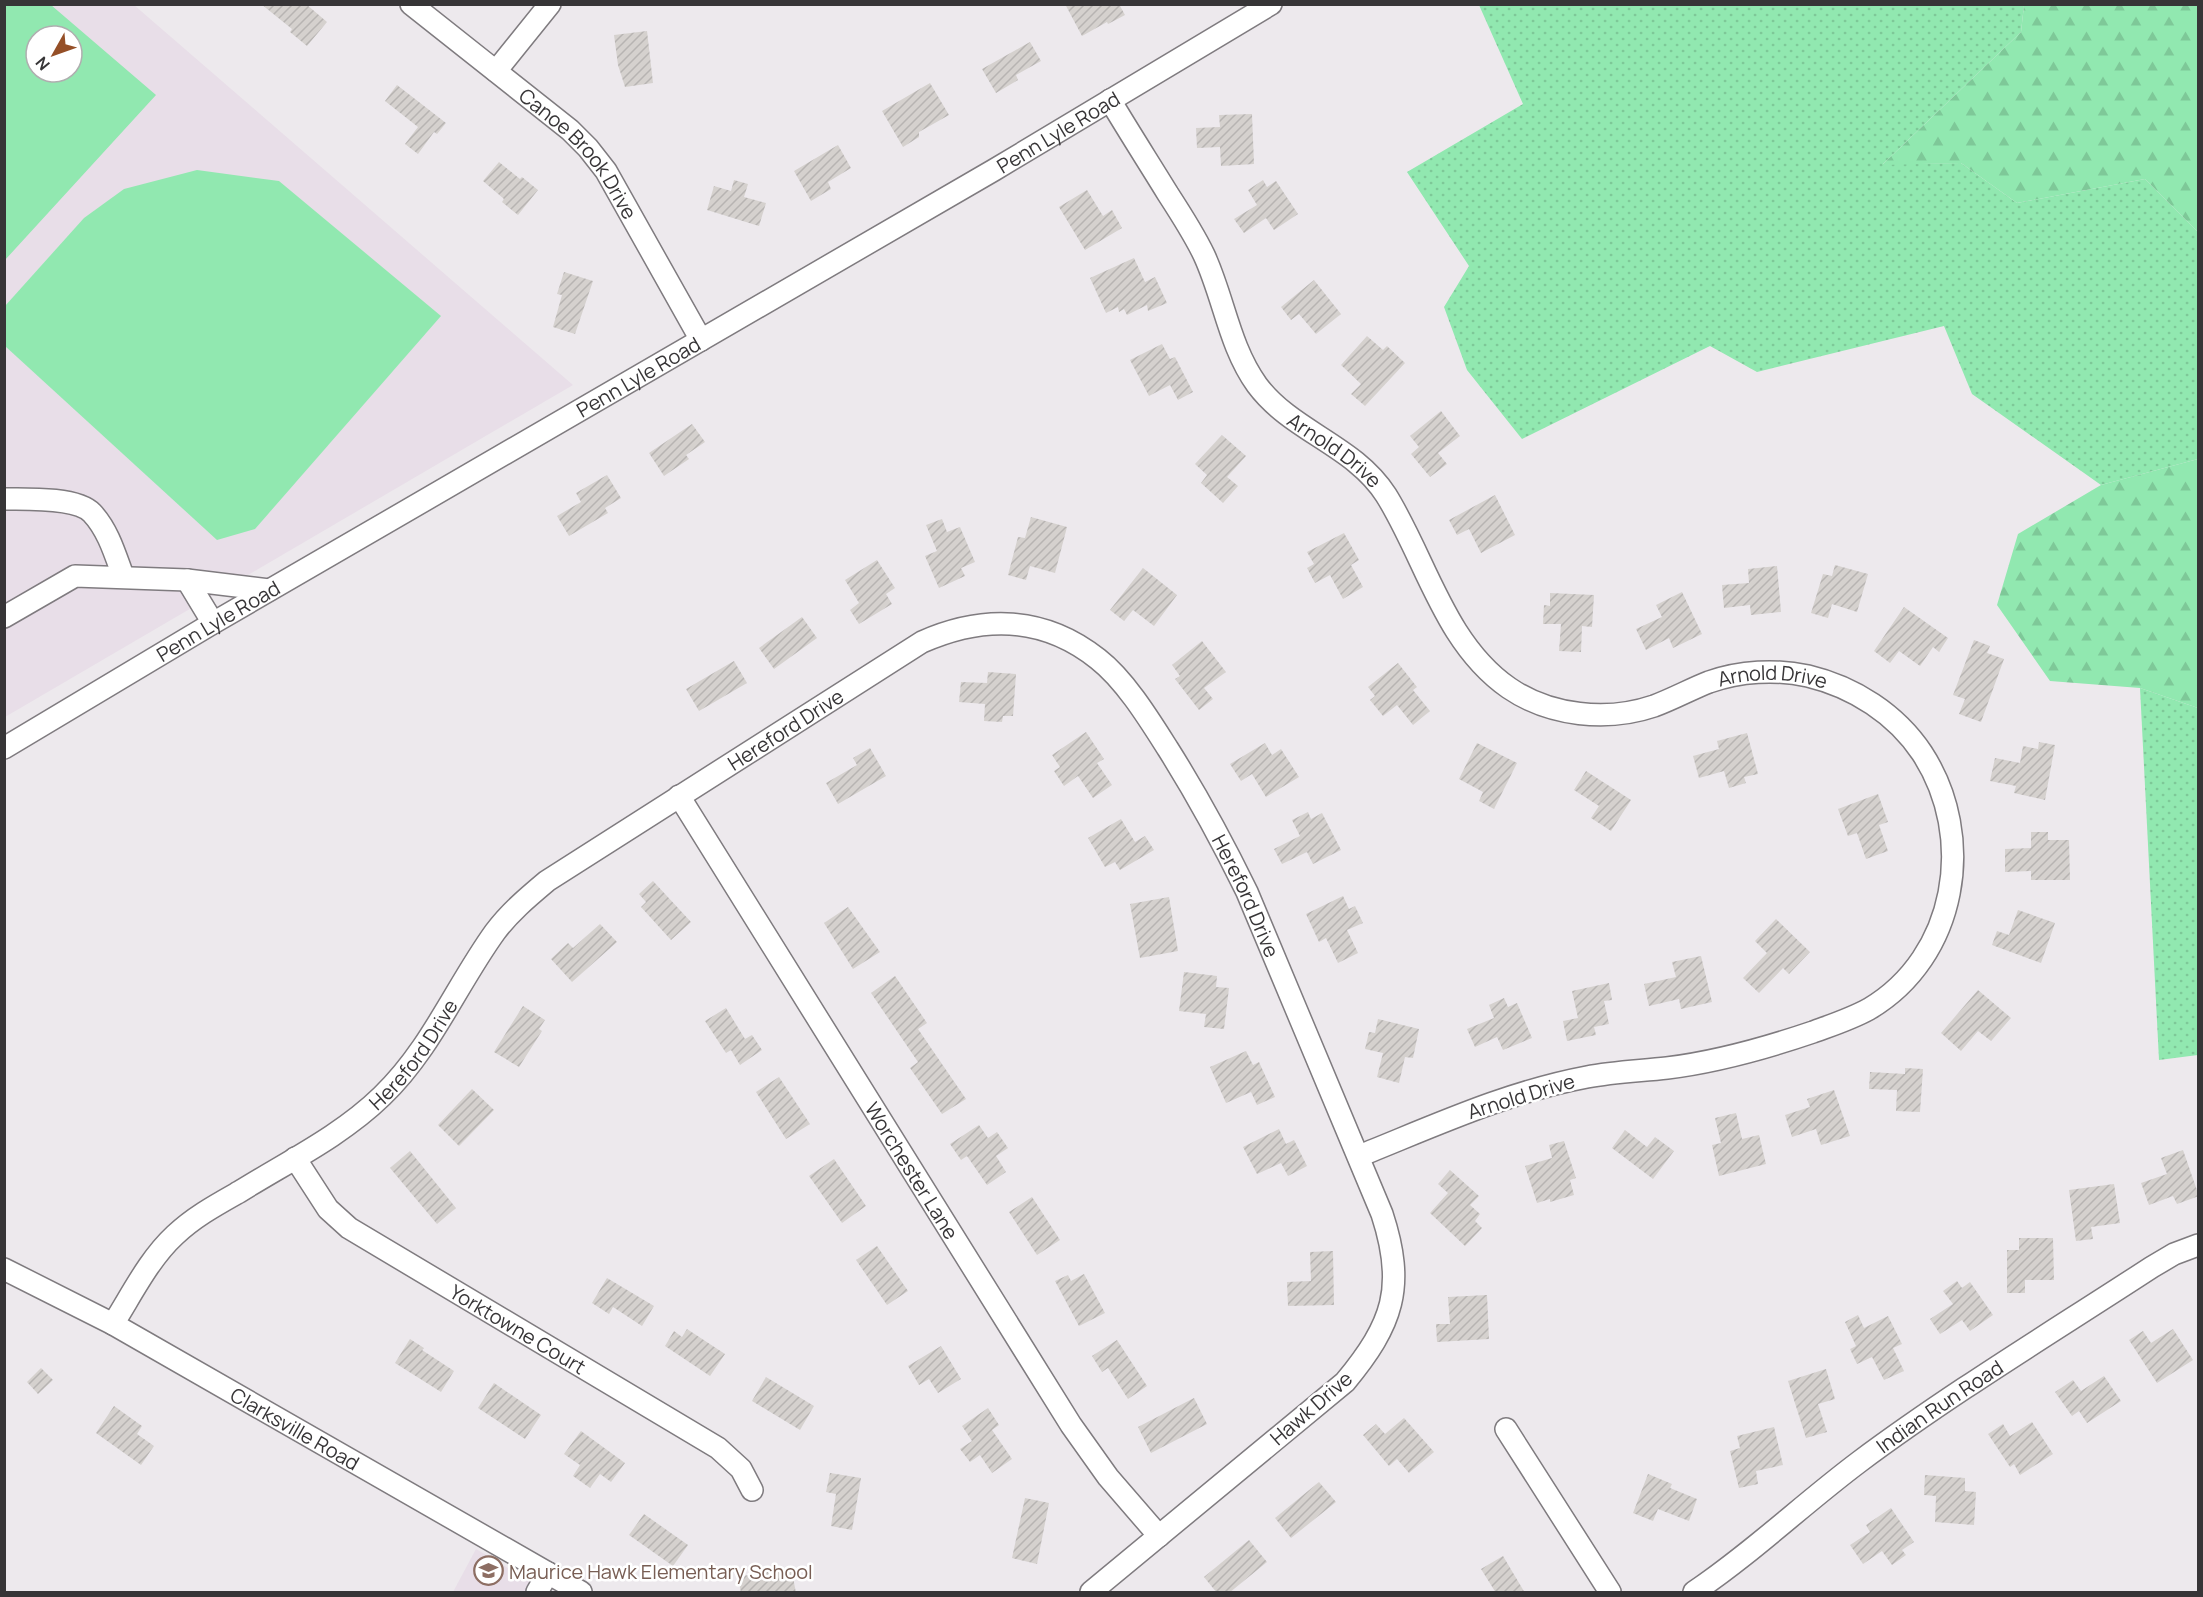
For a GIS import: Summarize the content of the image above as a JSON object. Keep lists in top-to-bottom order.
{
  "streets": {
    "street": [
      "Penn Lyle Road",
      "Canoe Brook Drive",
      "Arnold Drive",
      "Hereford Drive",
      "Worchester Lane",
      "Yorktowne Court",
      "Indian Run Road",
      "Hawk Drive",
      "Clarksville Road"
    ]
  },
  "crossings": [
    ["Penn Lyle Road", "Canoe Brook Drive"],
    ["Penn Lyle Road", "Arnold Drive"],
    ["Arnold Drive", "Hereford Drive"],
    ["Arnold Drive", "Hawk Drive"],
    ["Hereford Drive", "Worchester Lane"],
    ["Hereford Drive", "Yorktowne Court"],
    ["Hereford Drive", "Hawk Drive"],
    ["Hereford Drive", "Clarksville Road"],
    ["Worchester Lane", "Hawk Drive"]
  ],
  "places": {
    "school or university": ["Maurice Hawk Elementary School"]
  },
  "north": "bottom left"
}
